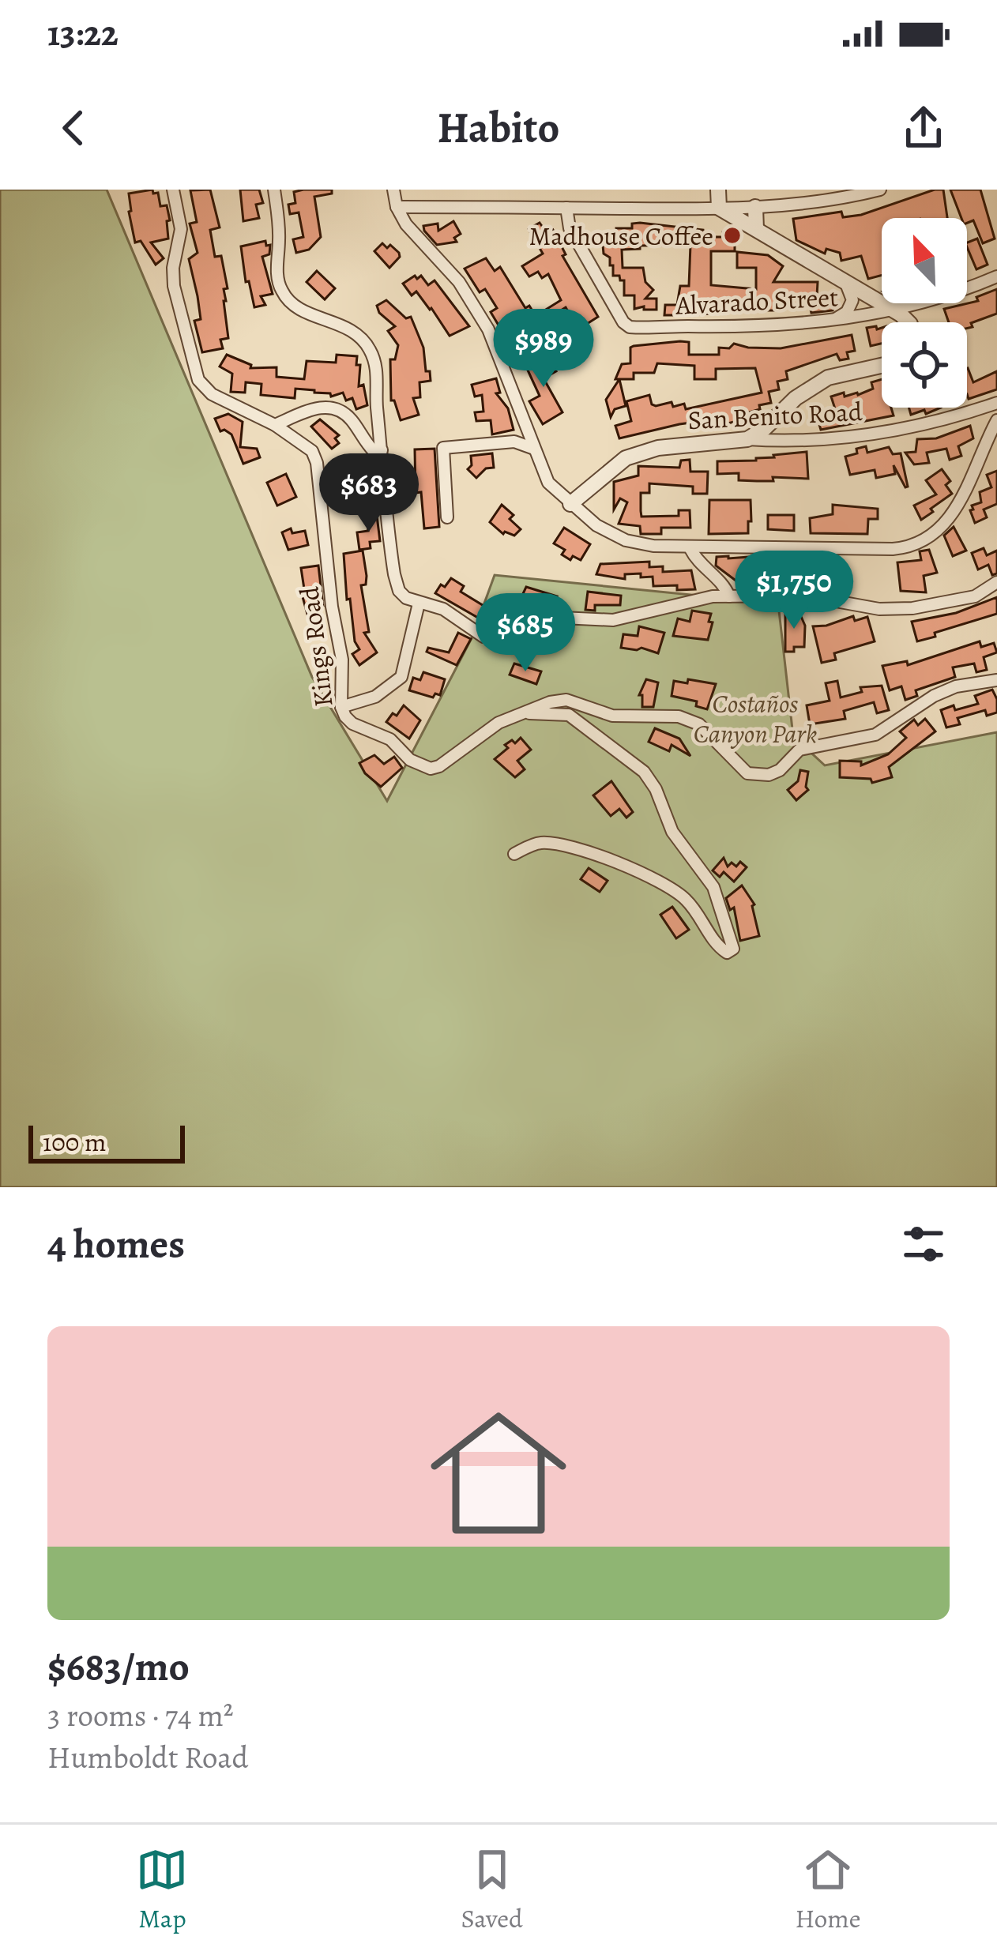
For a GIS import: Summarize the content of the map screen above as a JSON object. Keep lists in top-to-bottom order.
{
  "streets": {
    "street": ["Alvarado Street", "San Benito Road", "Kings Road"]
  },
  "parks": ["Costaños Canyon Park"],
  "places": ["Madhouse Coffee"],
  "scale_bar": "100 m",
  "north": "top left",
  "page": {
    "status": "13:22",
    "header": "Habito",
    "price": [
      "$989",
      "$683",
      "$1,750",
      "$685"
    ],
    "scale": "100 m",
    "heading": "4 homes",
    "list": [
      {
        "name": "$683/mo",
        "note": "3 rooms · 74 m² · Humboldt Road"
      }
    ],
    "tabs": ["Map", "Saved", "Home"]
  }
}
